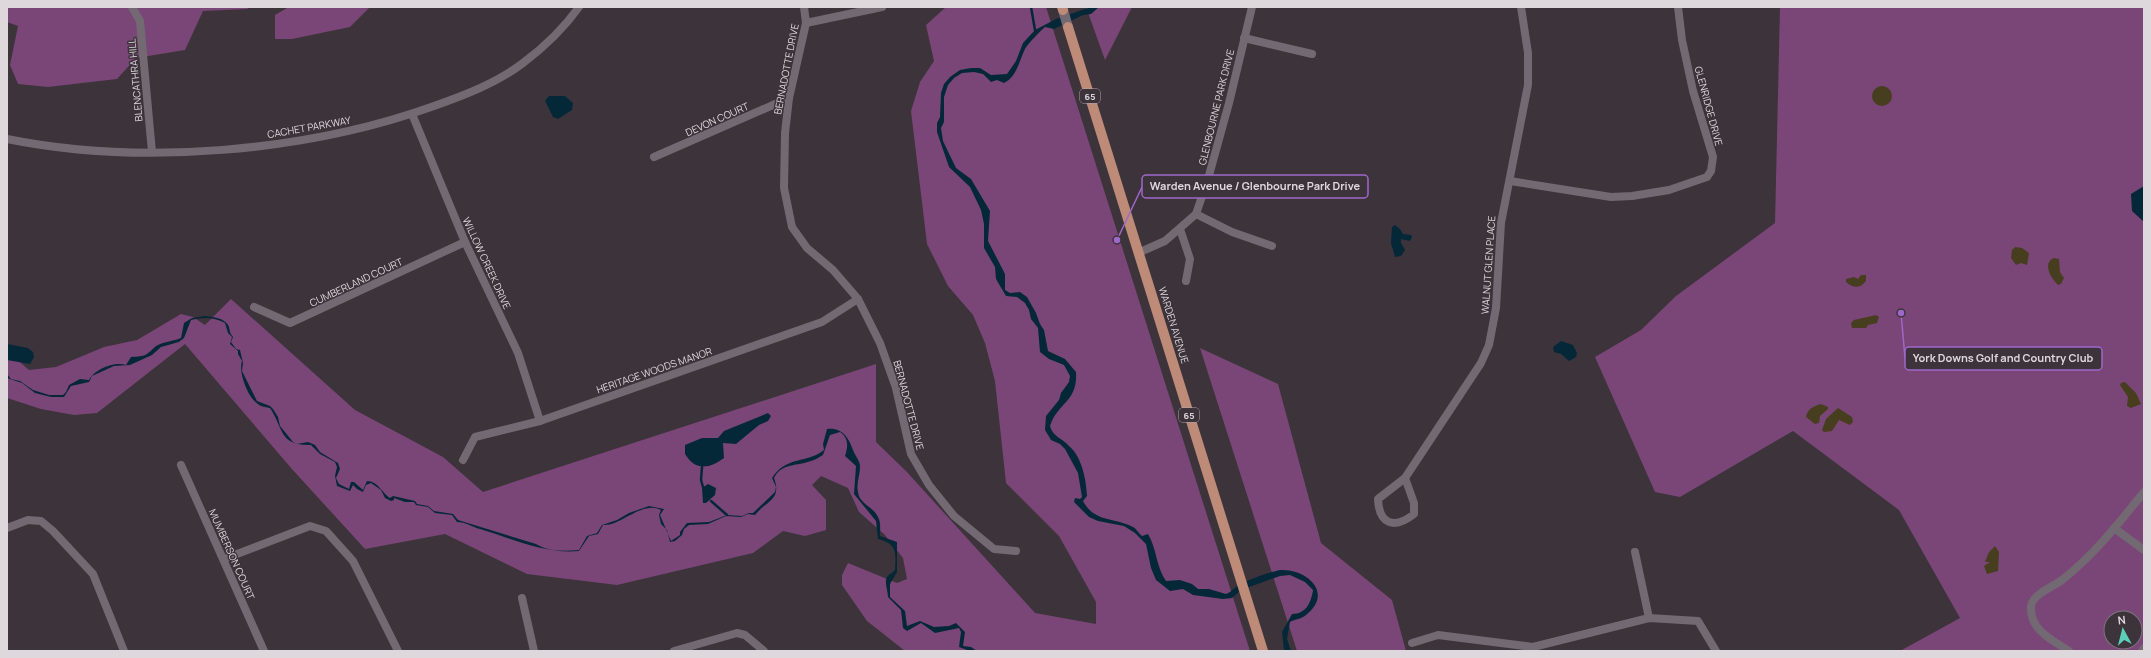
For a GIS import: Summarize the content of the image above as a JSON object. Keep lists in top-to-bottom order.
{
  "streets": {
    "main road": ["65", "WARDEN AVENUE"],
    "street": [
      "BERNADOTTE DRIVE",
      "BLENCATHRA HILL",
      "GLENRIDGE DRIVE",
      "GLENBOURNE PARK DRIVE",
      "DEVON COURT",
      "CACHET PARKWAY",
      "WILLOW CREEK DRIVE",
      "WALNUT GLEN PLACE",
      "CUMBERLAND COURT",
      "HERITAGE WOODS MANOR",
      "MUMBERSON COURT"
    ]
  },
  "crossings": [
    ["BERNADOTTE DRIVE", "DEVON COURT"],
    ["BERNADOTTE DRIVE", "HERITAGE WOODS MANOR"],
    ["BLENCATHRA HILL", "CACHET PARKWAY"],
    ["GLENRIDGE DRIVE", "WALNUT GLEN PLACE"],
    ["GLENBOURNE PARK DRIVE", "WARDEN AVENUE"],
    ["CACHET PARKWAY", "WILLOW CREEK DRIVE"],
    ["WILLOW CREEK DRIVE", "CUMBERLAND COURT"],
    ["WILLOW CREEK DRIVE", "HERITAGE WOODS MANOR"]
  ],
  "places": ["Warden Avenue / Glenbourne Park Drive", "York Downs Golf and Country Club"],
  "north": "top"
}
